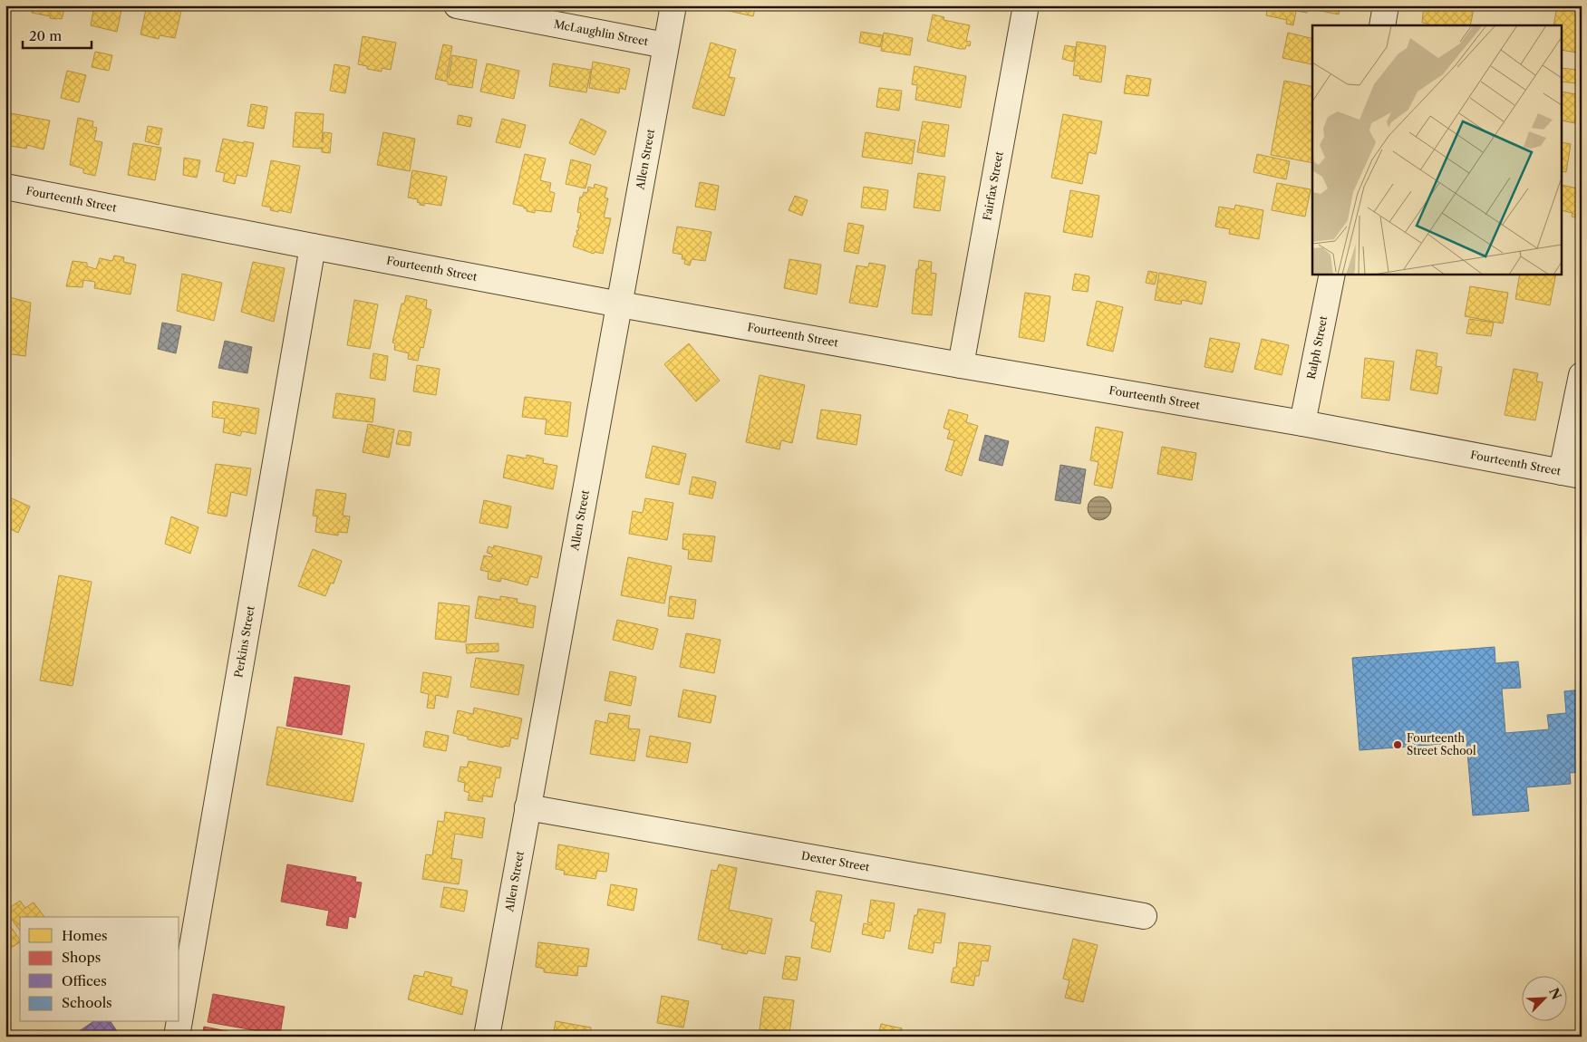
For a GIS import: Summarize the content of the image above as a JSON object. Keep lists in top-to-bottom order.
{
  "streets": {
    "street": [
      "McLaughlin Street",
      "Allen Street",
      "Fairfax Street",
      "Fourteenth Street",
      "Ralph Street",
      "Perkins Street",
      "Dexter Street"
    ]
  },
  "crossings": [
    ["McLaughlin Street", "Allen Street"],
    ["Allen Street", "Fourteenth Street"],
    ["Allen Street", "Dexter Street"],
    ["Fairfax Street", "Fourteenth Street"],
    ["Fourteenth Street", "Ralph Street"],
    ["Fourteenth Street", "Perkins Street"]
  ],
  "places": ["Fourteenth Street School"],
  "legend": [
    "Homes",
    "Shops",
    "Offices",
    "Schools"
  ],
  "scale_bar": "20 m",
  "north": "top right"
}
